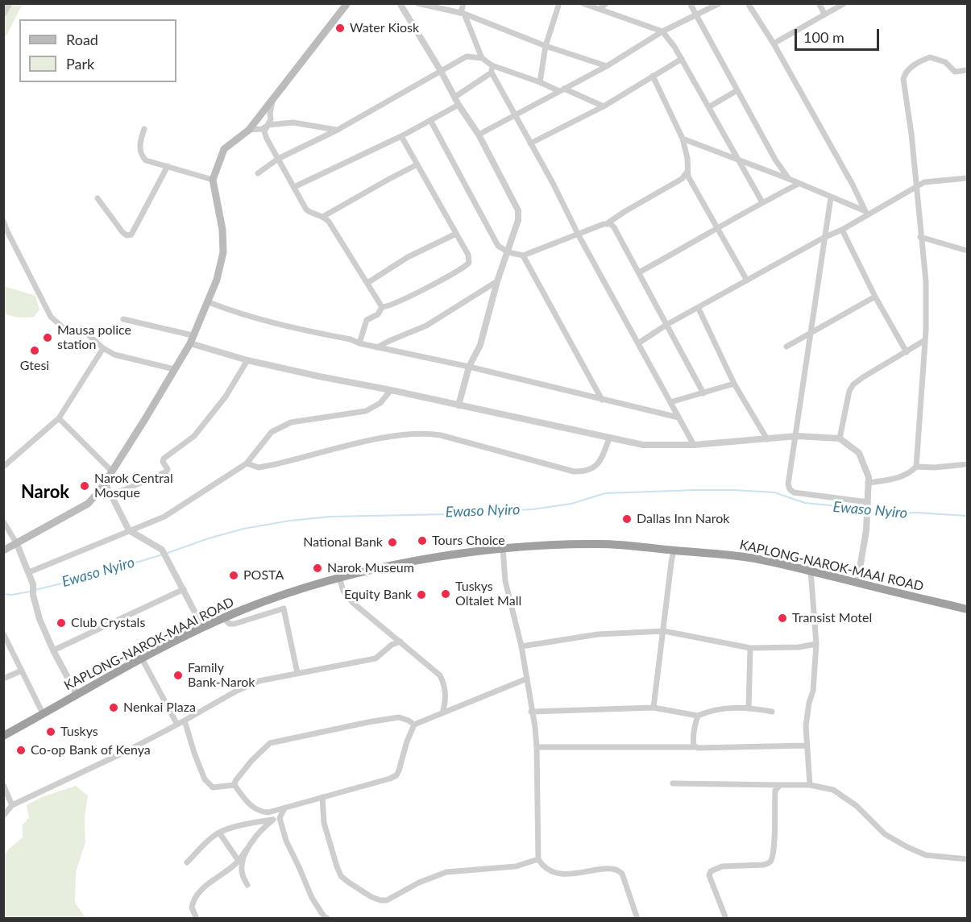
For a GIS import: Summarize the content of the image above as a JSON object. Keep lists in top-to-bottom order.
{
  "streets": {
    "highway": ["KAPLONG-NAROK-MAAI ROAD"]
  },
  "districts": ["Narok"],
  "water": ["Ewaso Nyiro"],
  "places": [
    "Water Kiosk",
    "Mausa police station",
    "Gtesi",
    "Narok Central Mosque",
    "Dallas Inn Narok",
    "Tours Choice",
    "National Bank",
    "Narok Museum",
    "POSTA",
    "Tuskys Oltalet Mall",
    "Equity Bank",
    "Transist Motel",
    "Club Crystals",
    "Family Bank-Narok",
    "Nenkai Plaza",
    "Tuskys",
    "Co-op Bank of Kenya"
  ],
  "legend": ["Road", "Park"],
  "scale_bar": "100 m"
}
